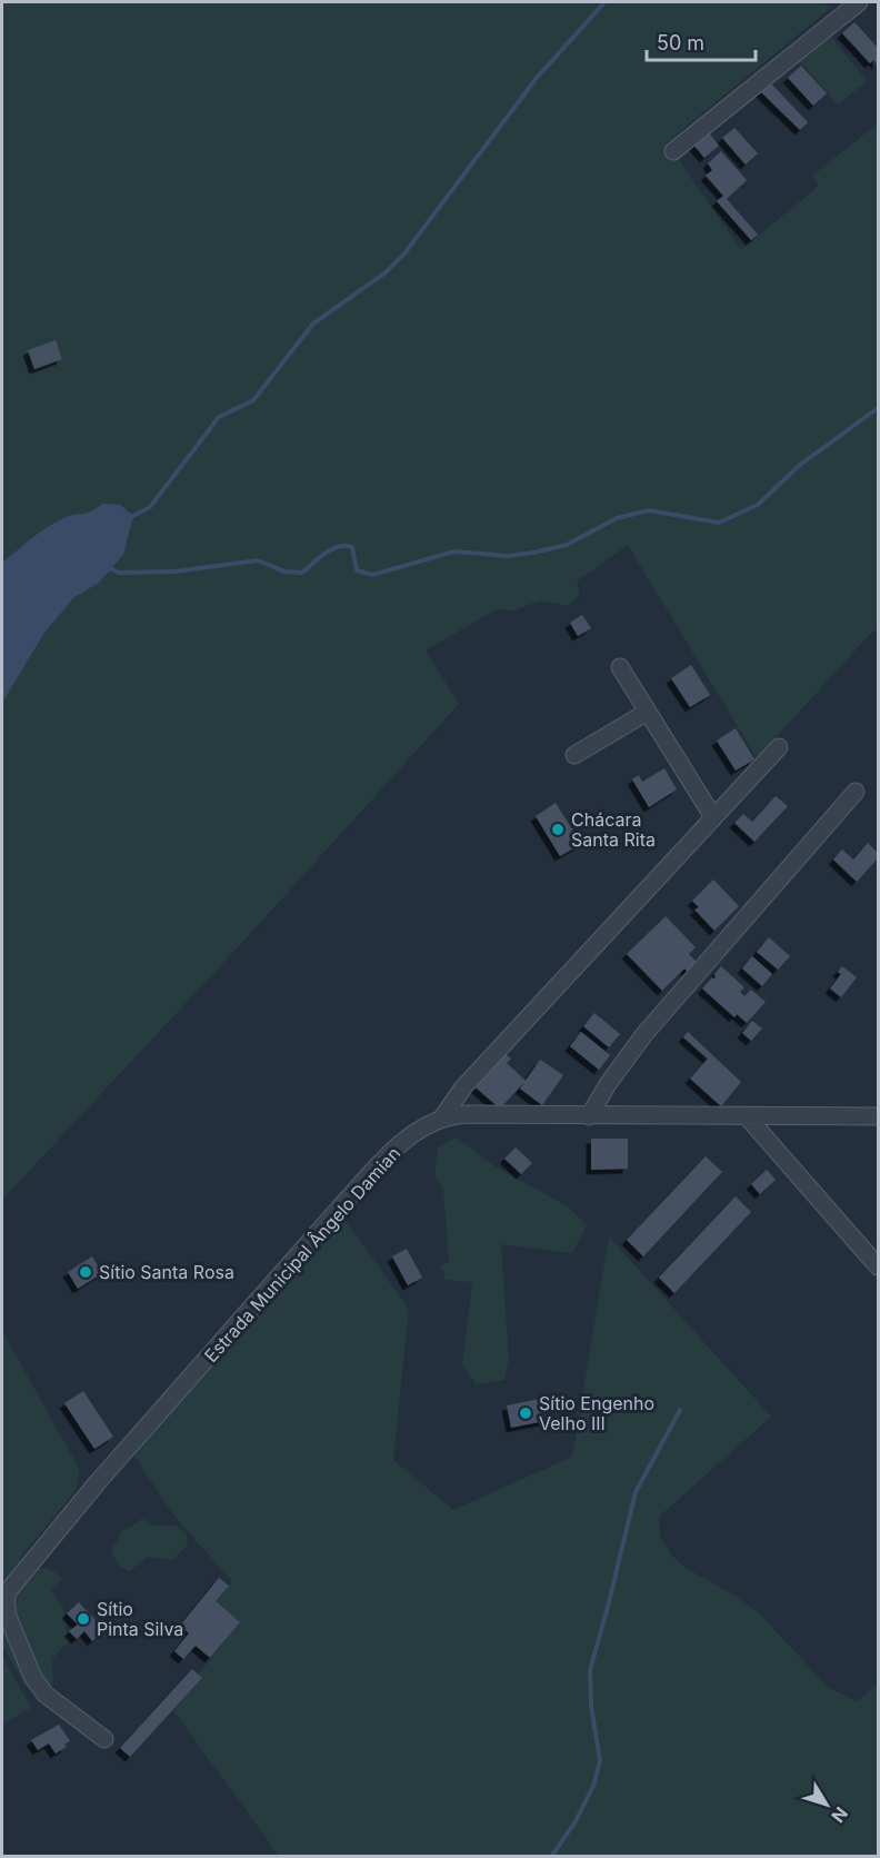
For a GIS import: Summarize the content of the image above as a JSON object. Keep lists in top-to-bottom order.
{
  "streets": {
    "street": ["Estrada Municipal Ângelo Damian"]
  },
  "places": [
    "Chácara Santa Rita",
    "Sítio Santa Rosa",
    "Sítio Engenho Velho III",
    "Sítio Pinta Silva"
  ],
  "scale_bar": "50 m",
  "north": "bottom right"
}
